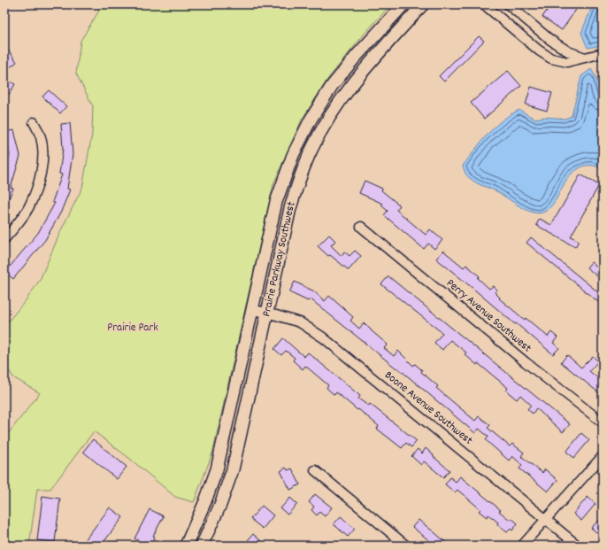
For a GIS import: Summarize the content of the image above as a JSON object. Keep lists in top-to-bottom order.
{
  "streets": {
    "street": ["Prairie Parkway Southwest", "Perry Avenue Southwest", "Boone Avenue Southwest"]
  },
  "crossings": [
    ["Prairie Parkway Southwest", "Boone Avenue Southwest"]
  ],
  "parks": ["Prairie Park"]
}
